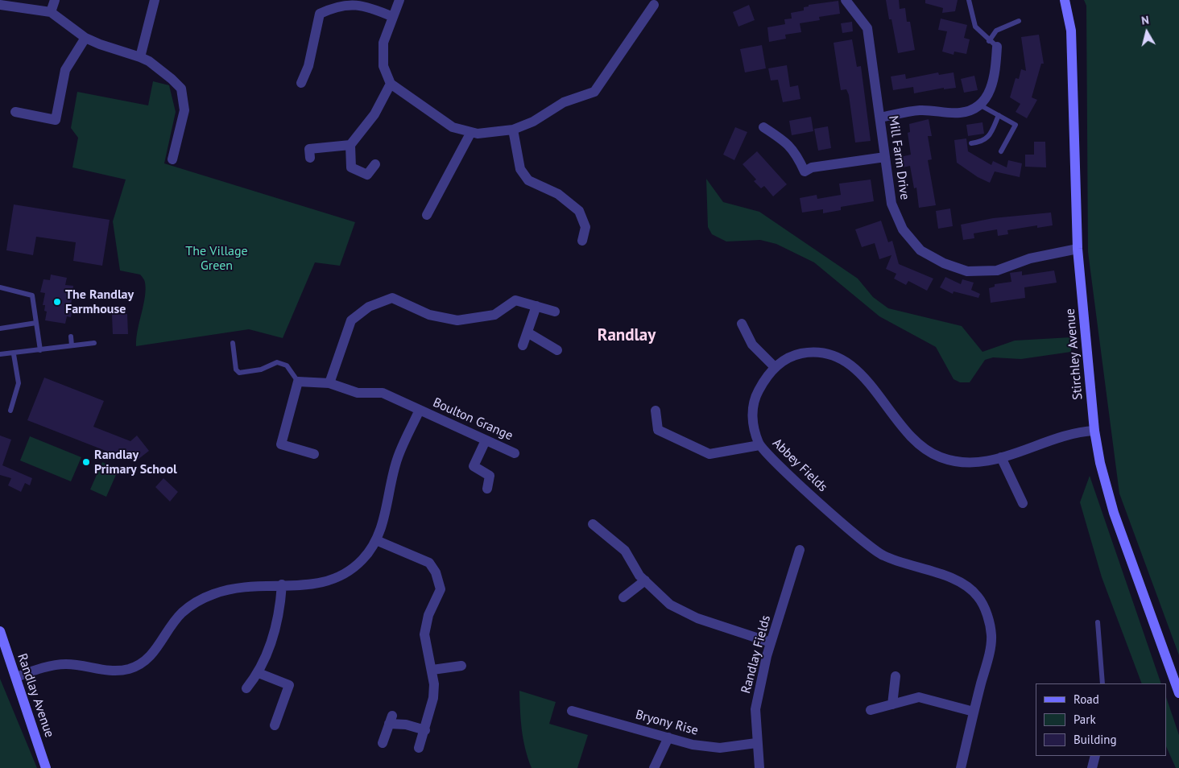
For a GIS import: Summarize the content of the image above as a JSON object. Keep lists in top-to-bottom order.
{
  "streets": {
    "street": [
      "Mill Farm Drive",
      "Stirchley Avenue",
      "Boulton Grange",
      "Abbey Fields",
      "Randlay Fields",
      "Randlay Avenue",
      "Bryony Rise"
    ]
  },
  "crossings": [
    ["Mill Farm Drive", "Stirchley Avenue"],
    ["Boulton Grange", "Randlay Avenue"],
    ["Randlay Fields", "Bryony Rise"]
  ],
  "districts": ["Randlay"],
  "parks": ["The Village Green"],
  "places": ["The Randlay Farmhouse", "Randlay Primary School"],
  "legend": ["Road", "Park", "Building"],
  "north": "top"
}
